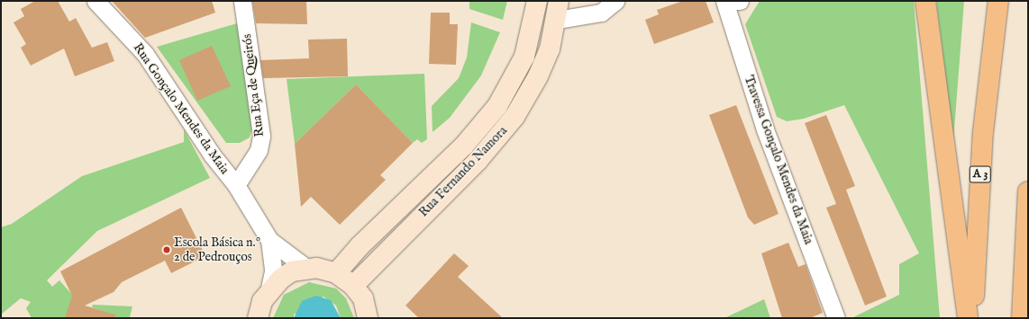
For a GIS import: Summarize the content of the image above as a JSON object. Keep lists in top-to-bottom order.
{
  "streets": {
    "highway": ["A 3"],
    "main road": ["Rua Fernando Namora"],
    "street": ["Rua Eça de Queirós", "Rua Gonçalo Mendes da Maia", "Travessa Gonçalo Mendes da Maia"]
  },
  "crossings": [
    ["Rua Eça de Queirós", "Rua Gonçalo Mendes da Maia"]
  ],
  "places": ["Escola Básica n.º 2 de Pedrouços"]
}
